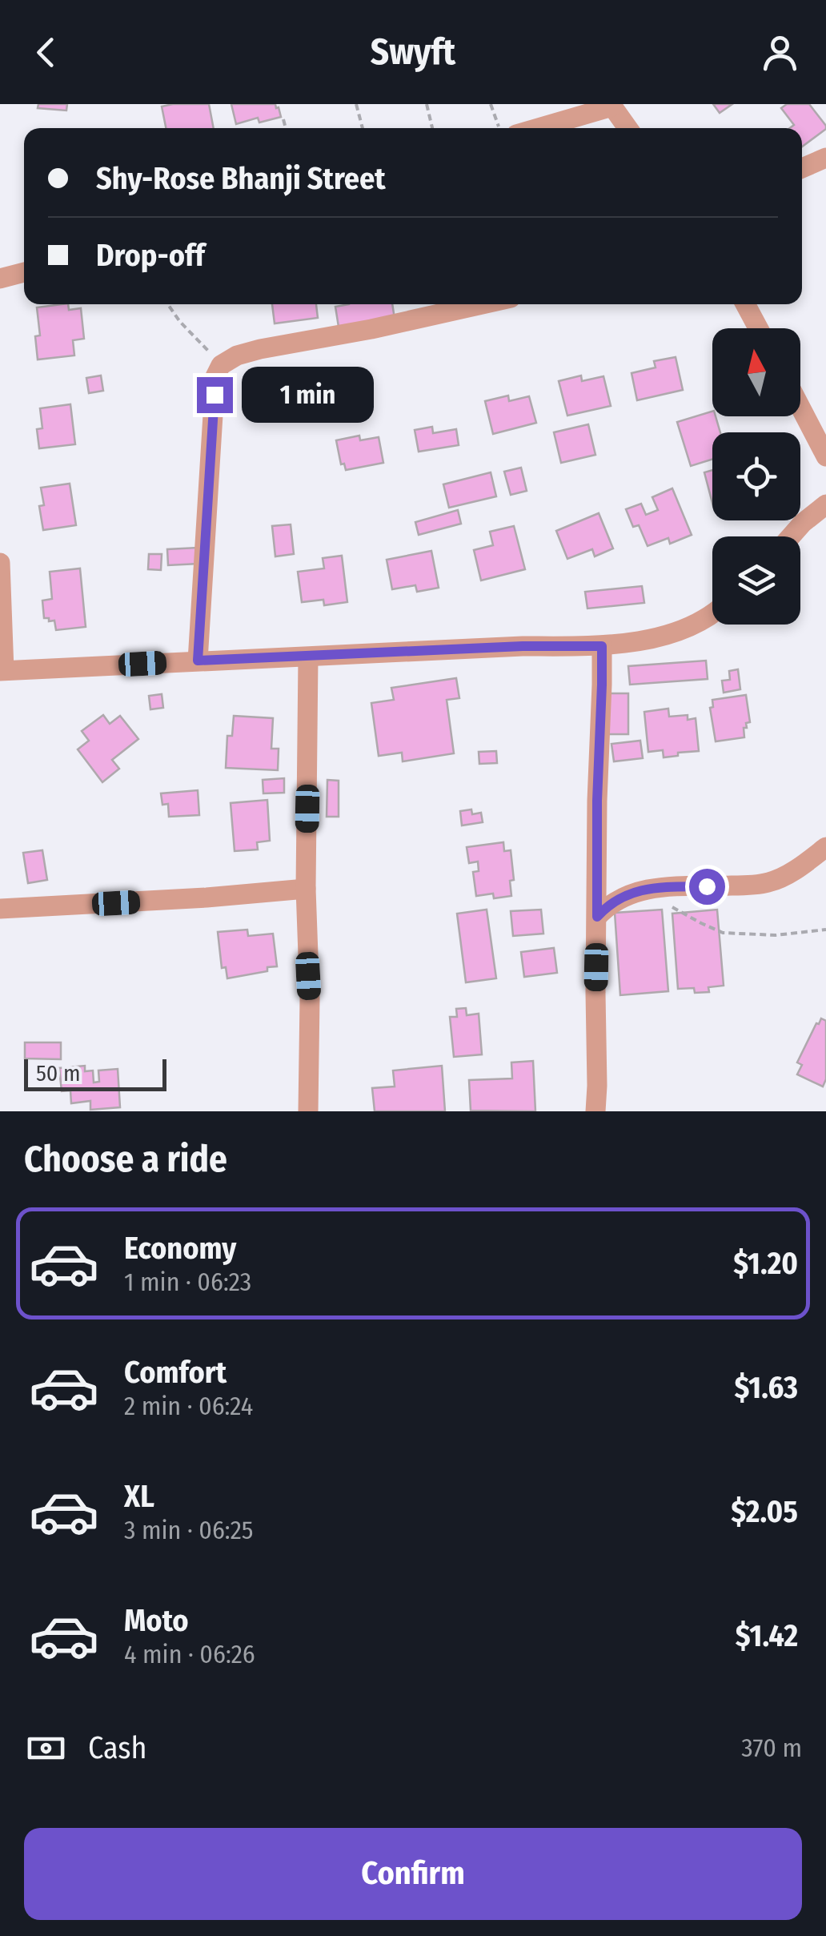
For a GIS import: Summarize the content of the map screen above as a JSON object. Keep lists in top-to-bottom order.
{
  "scale_bar": "50 m",
  "north": "top",
  "page": {
    "header": "Swyft",
    "banner": ["Shy-Rose Bhanji Street", "Drop-off"],
    "bubble": "1 min",
    "scale": "50 m",
    "heading": "Choose a ride",
    "list": [
      {
        "name": "Economy",
        "note": "1 min · 06:23",
        "value": "$1.20"
      },
      {
        "name": "Comfort",
        "note": "2 min · 06:24",
        "value": "$1.63"
      },
      {
        "name": "XL",
        "note": "3 min · 06:25",
        "value": "$2.05"
      },
      {
        "name": "Moto",
        "note": "4 min · 06:26",
        "value": "$1.42"
      }
    ],
    "pay": ["Cash", "370 m"],
    "buttons": "Confirm"
  }
}
